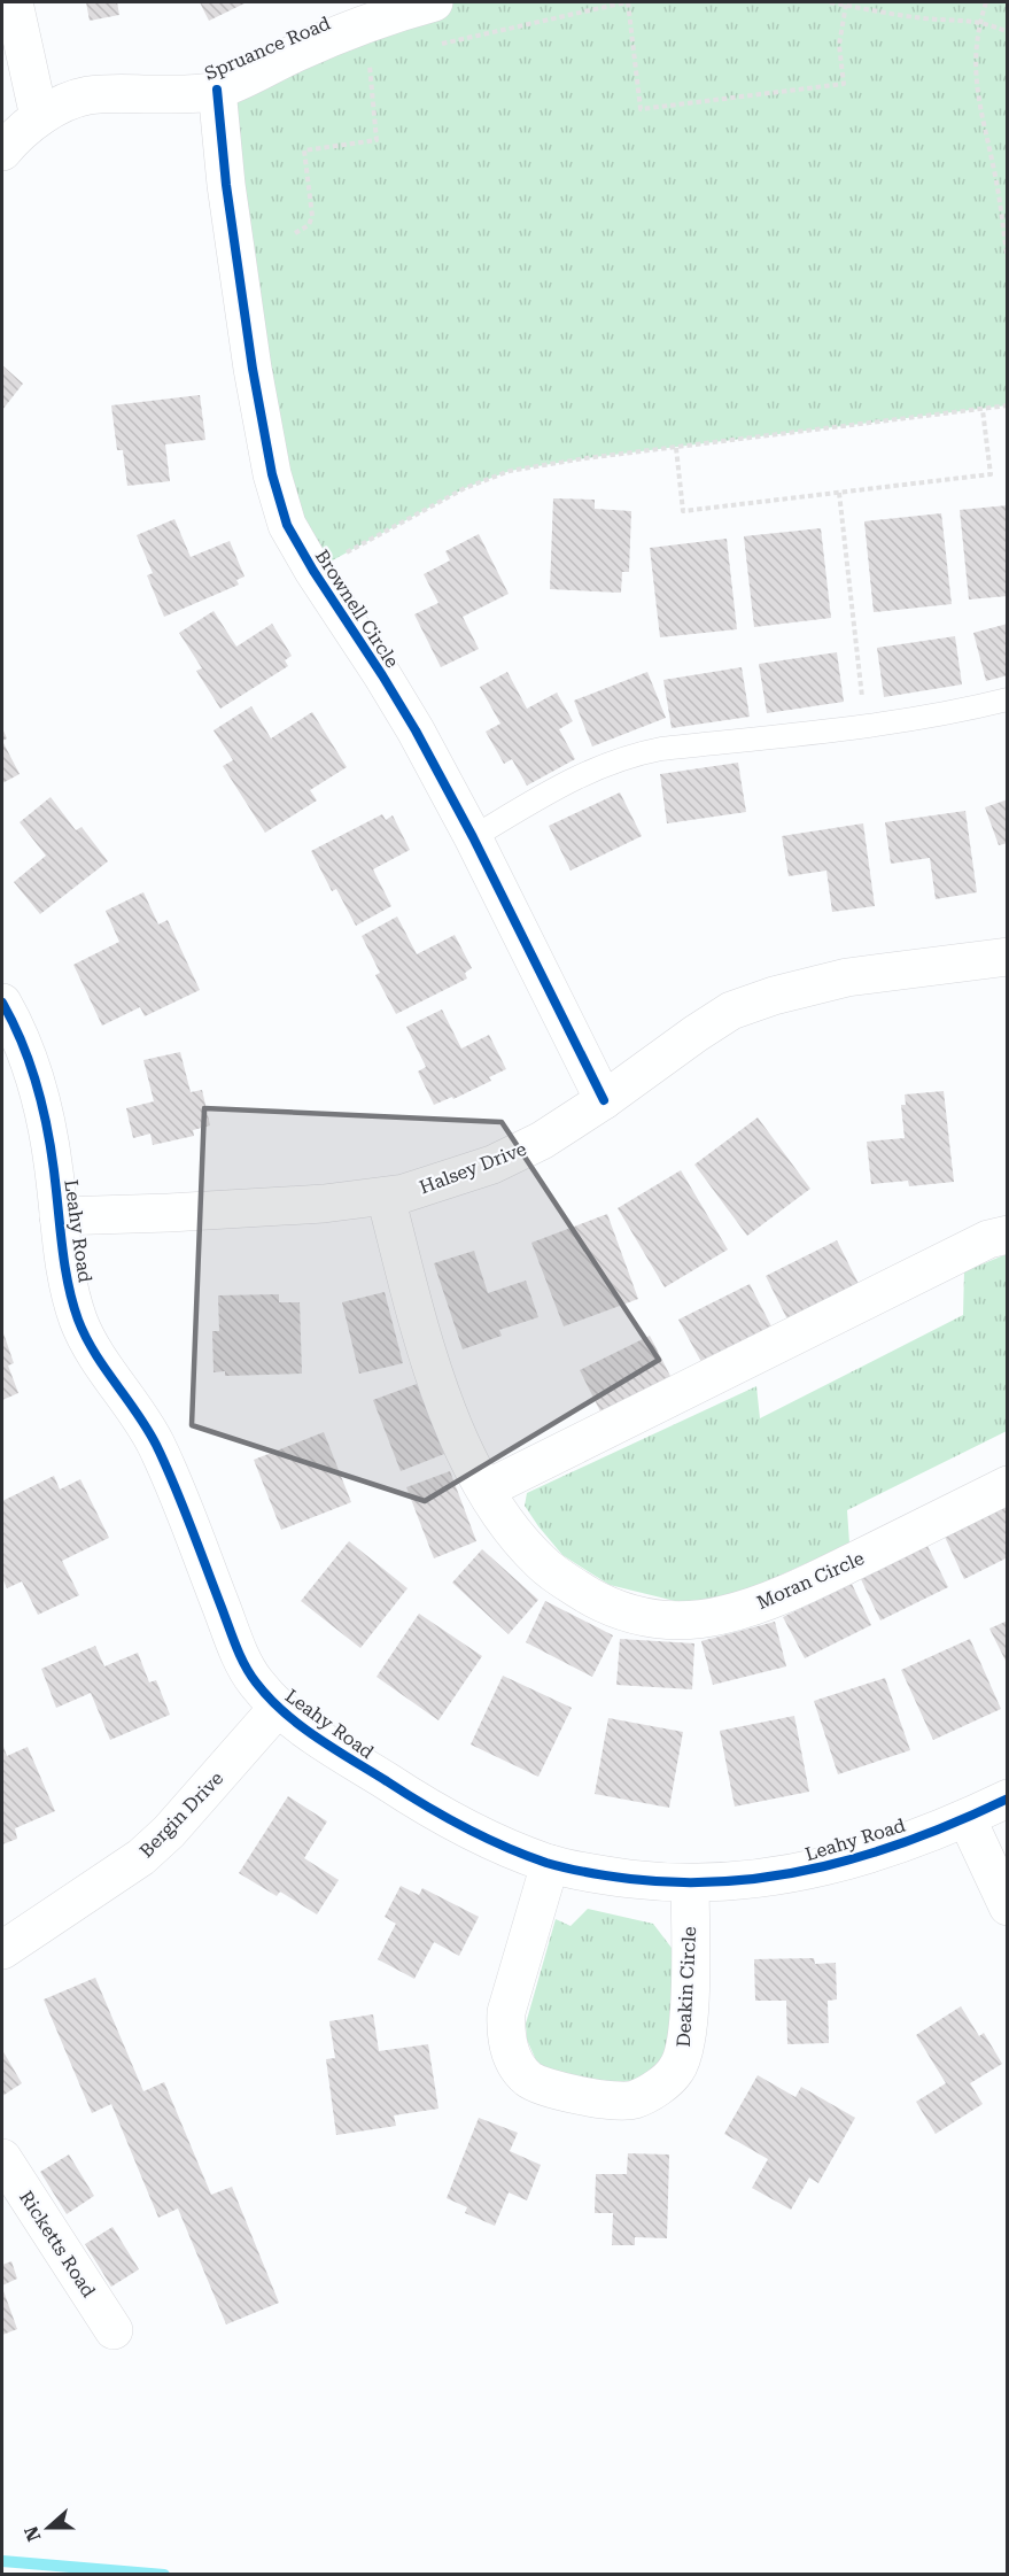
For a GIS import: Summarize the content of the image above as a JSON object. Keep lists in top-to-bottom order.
{
  "streets": {
    "street": [
      "Spruance Road",
      "Brownell Circle",
      "Halsey Drive",
      "Leahy Road",
      "Moran Circle",
      "Bergin Drive",
      "Deakin Circle",
      "Ricketts Road"
    ]
  },
  "crossings": [
    ["Spruance Road", "Brownell Circle"],
    ["Brownell Circle", "Halsey Drive"],
    ["Halsey Drive", "Leahy Road"],
    ["Halsey Drive", "Moran Circle"],
    ["Leahy Road", "Bergin Drive"],
    ["Leahy Road", "Deakin Circle"]
  ],
  "north": "left"
}
